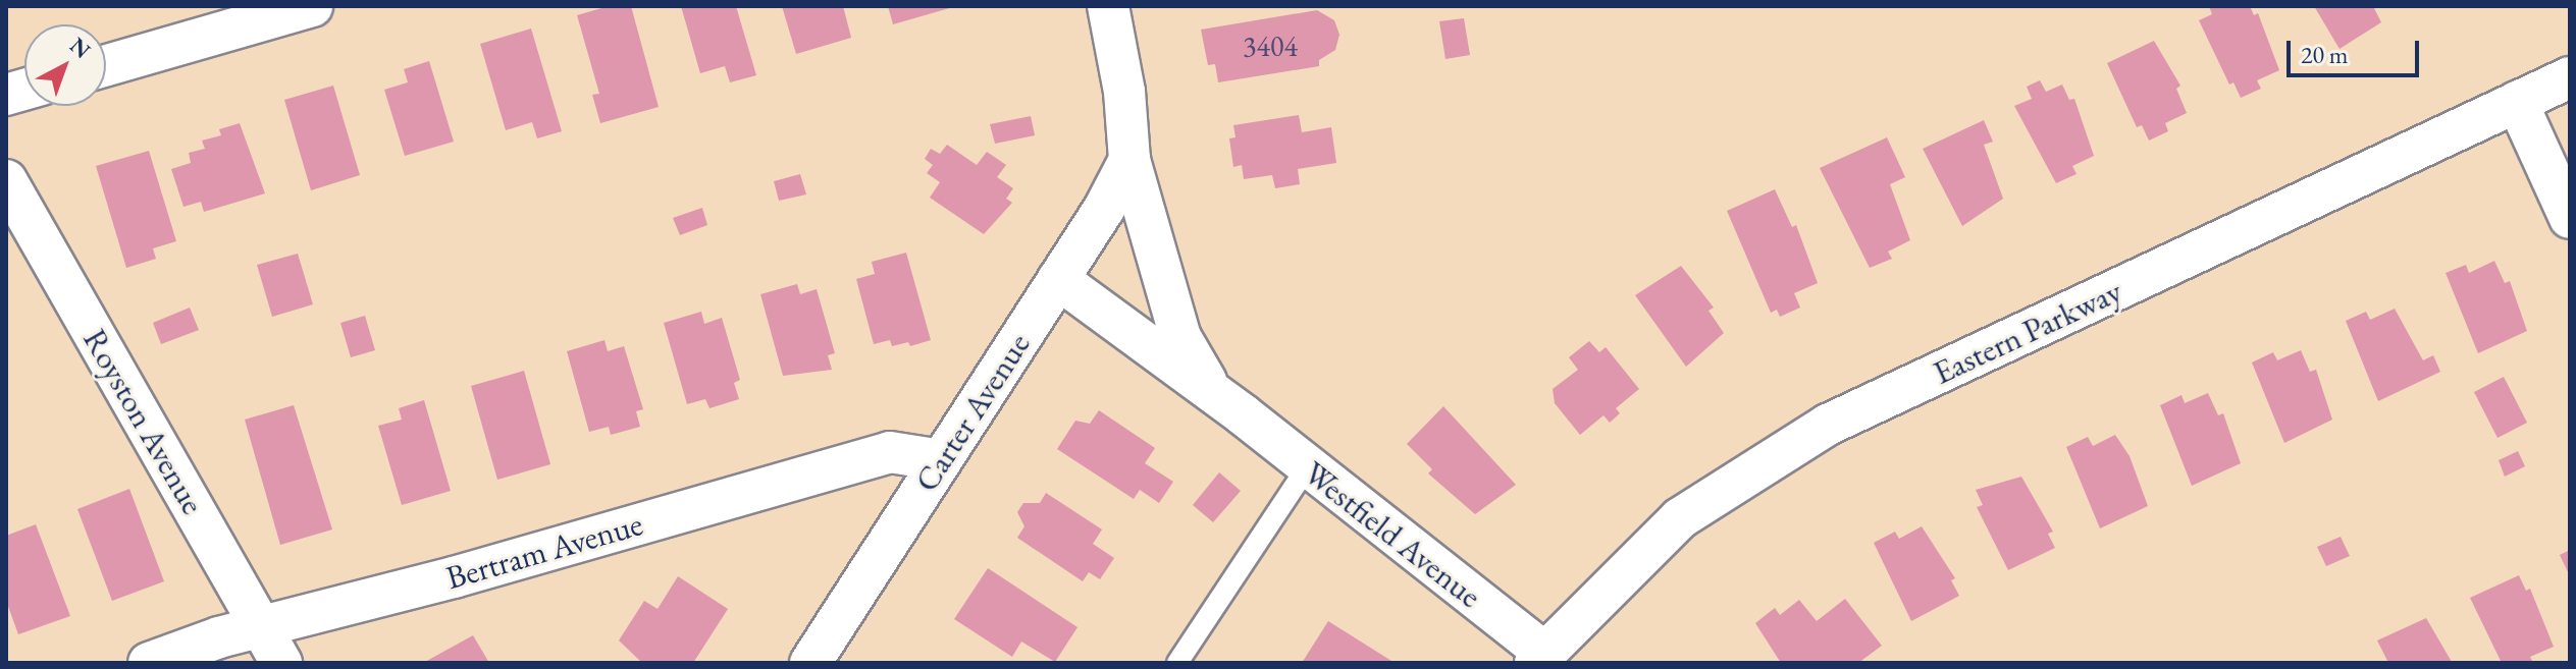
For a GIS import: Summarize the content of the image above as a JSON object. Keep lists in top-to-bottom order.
{
  "streets": {
    "street": [
      "Eastern Parkway",
      "Carter Avenue",
      "Royston Avenue",
      "Westfield Avenue",
      "Bertram Avenue"
    ]
  },
  "crossings": [
    ["Eastern Parkway", "Westfield Avenue"],
    ["Carter Avenue", "Westfield Avenue"],
    ["Carter Avenue", "Bertram Avenue"],
    ["Royston Avenue", "Bertram Avenue"]
  ],
  "house_numbers": ["3404"],
  "scale_bar": "20 m",
  "north": "top right"
}
